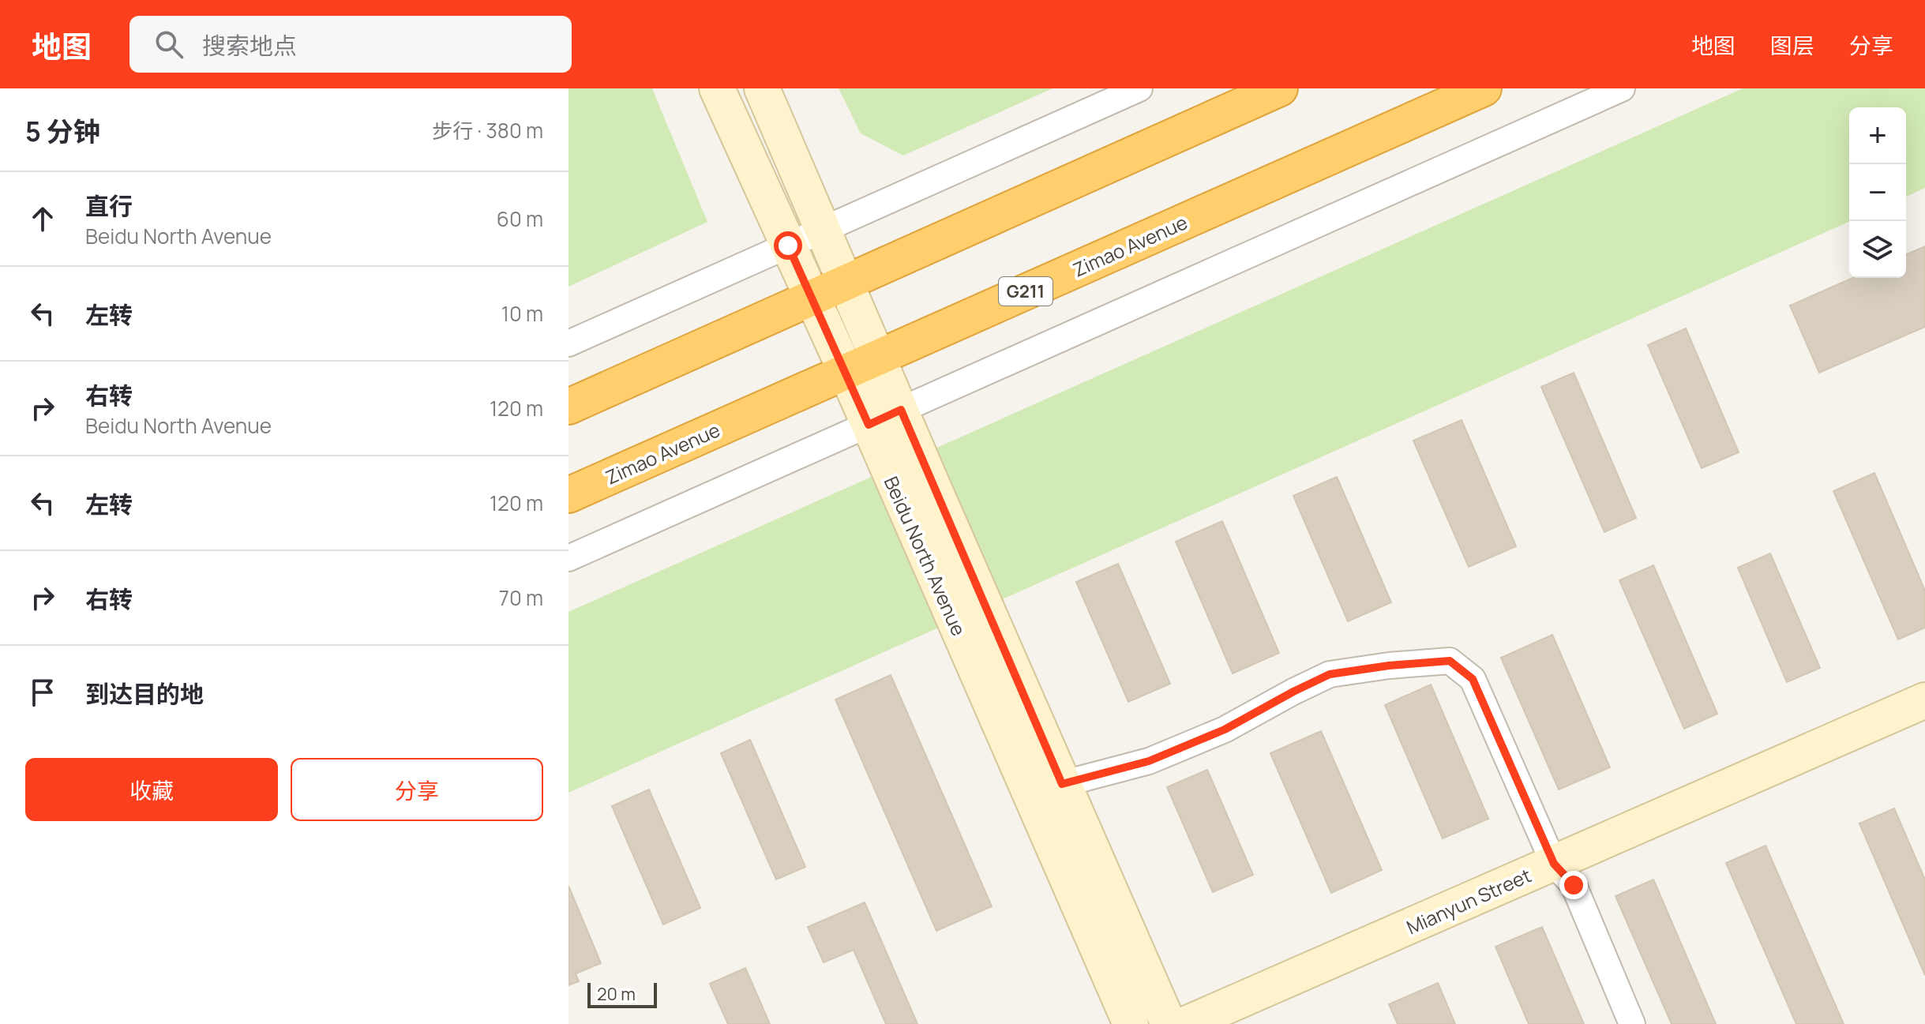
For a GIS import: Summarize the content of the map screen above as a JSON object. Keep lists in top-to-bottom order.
{
  "streets": {
    "highway": ["Zimao Avenue", "G211"],
    "street": ["Beidu North Avenue", "Mianyun Street"]
  },
  "crossings": [
    ["Zimao Avenue", "Beidu North Avenue"]
  ],
  "scale_bar": "20 m",
  "page": {
    "header": "地图",
    "search": "搜索地点",
    "nav": ["地图", "图层", "分享"],
    "heading": ["5 分钟", "步行 · 380 m"],
    "map_buttons": ["+", "−"],
    "list": [
      ["直行", "Beidu North Avenue", "60 m"],
      ["左转", "10 m"],
      ["右转", "Beidu North Avenue", "120 m"],
      ["左转", "120 m"],
      ["右转", "70 m"],
      "到达目的地"
    ],
    "buttons": ["收藏", "分享"],
    "scale": "20 m"
  }
}
